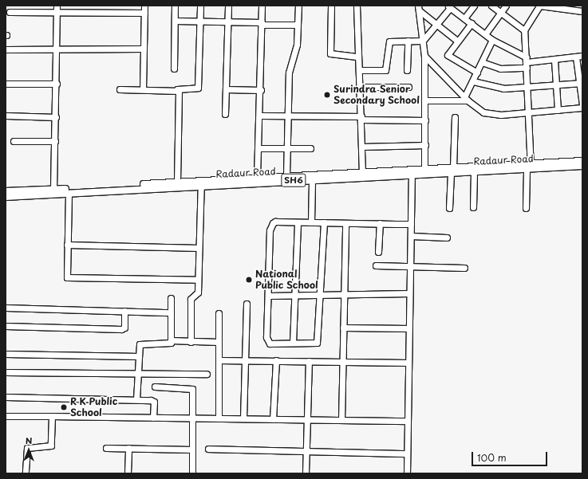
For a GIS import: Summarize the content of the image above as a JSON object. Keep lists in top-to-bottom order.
{
  "streets": {
    "main road": ["Radaur Road", "SH6"]
  },
  "places": ["Surindra Senior Secondary School", "National Public School", "R K Public School"],
  "scale_bar": "100 m",
  "north": "top"
}
